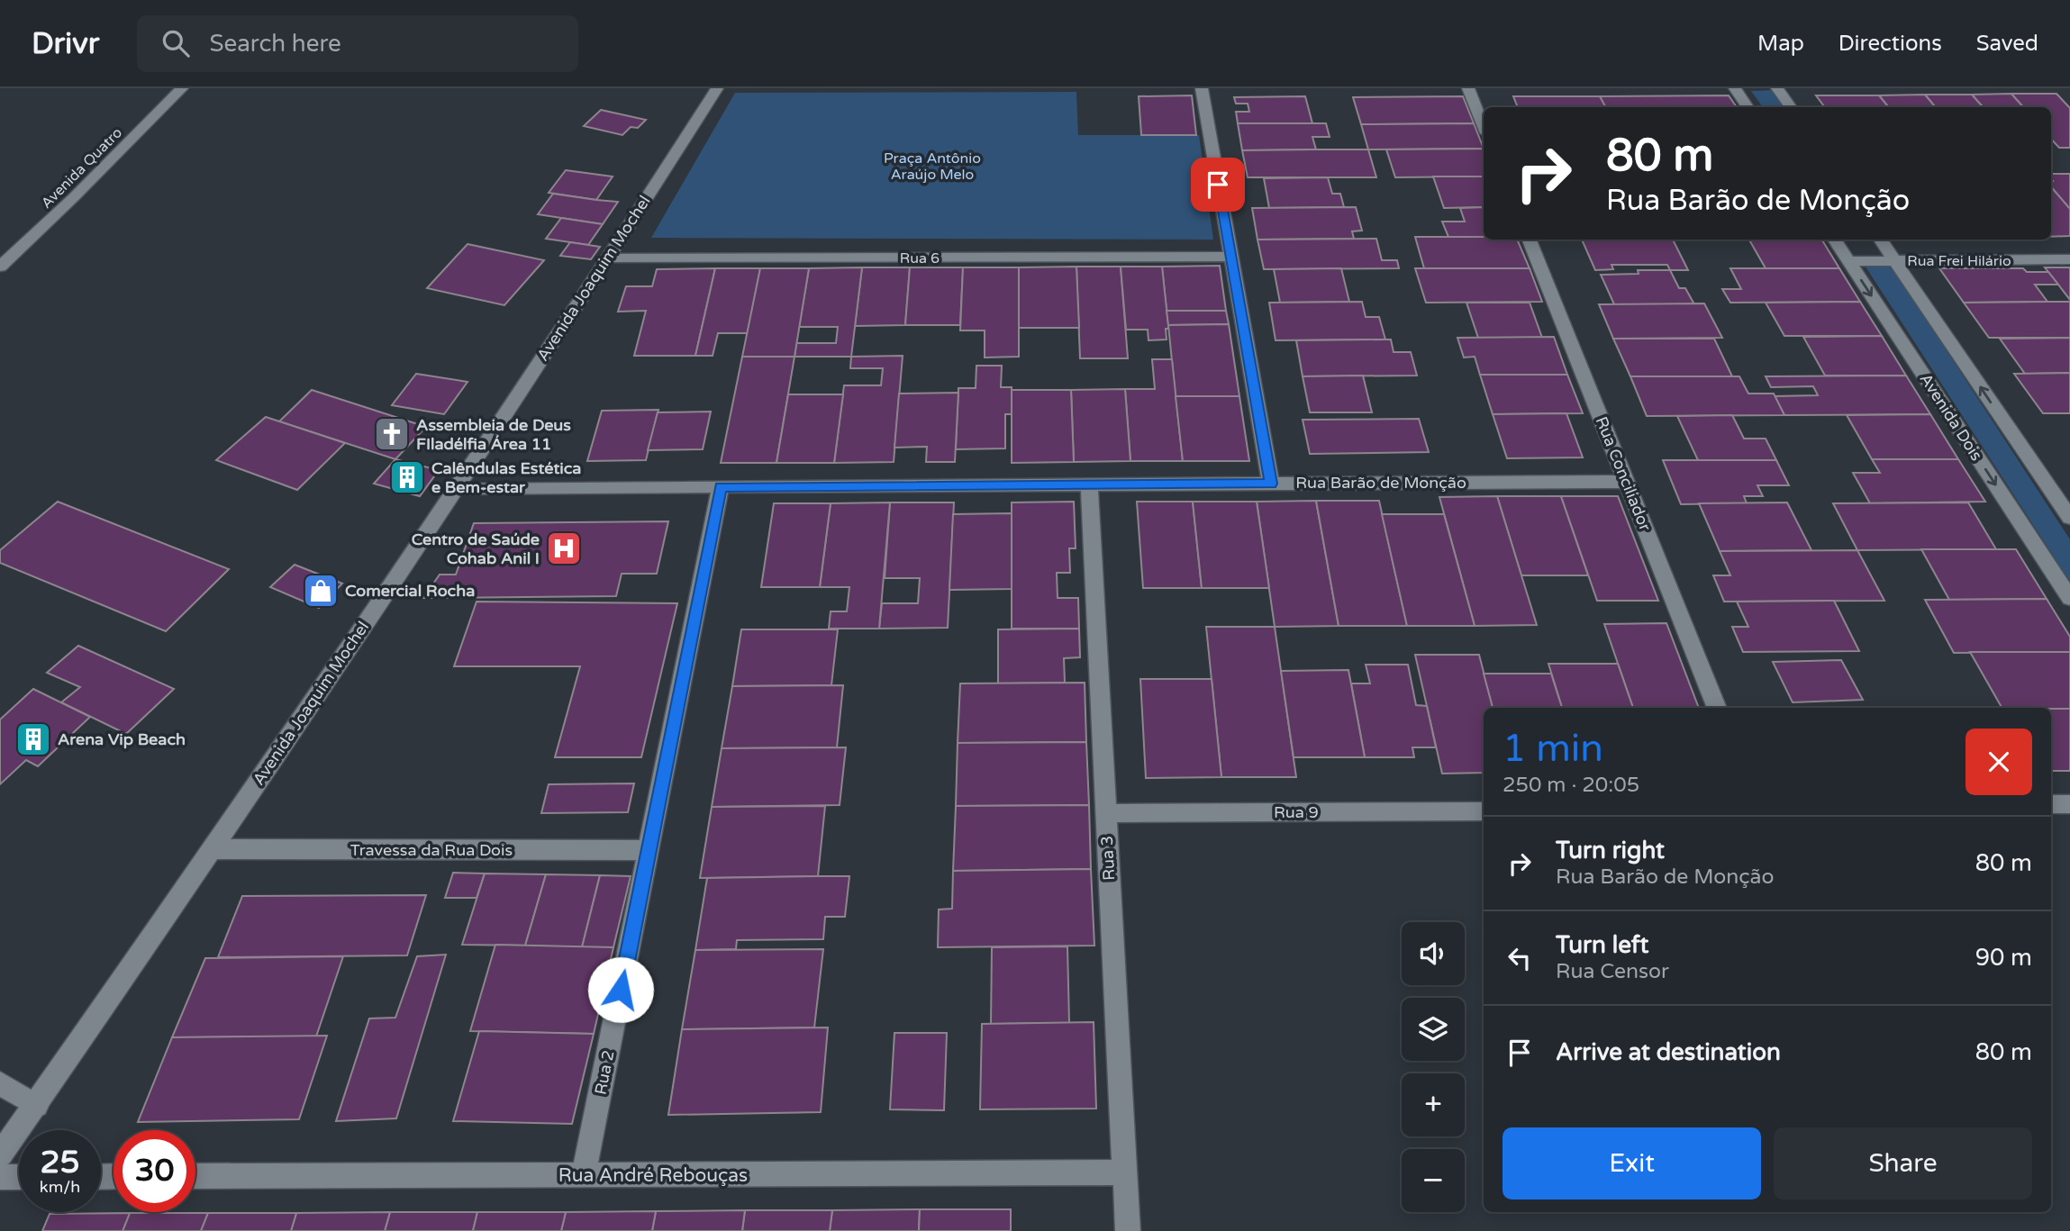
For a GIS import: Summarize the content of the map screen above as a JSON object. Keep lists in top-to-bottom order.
{
  "streets": {
    "street": [
      "Avenida Quatro",
      "Rua 6",
      "Rua Frei Hilário",
      "Avenida Joaquim Mochel",
      "Avenida Dois",
      "Rua Conciliador",
      "Rua Barão de Monção",
      "Rua 9",
      "Travessa da Rua Dois",
      "Rua 3",
      "Rua 2",
      "Rua André Rebouças"
    ]
  },
  "crossings": [
    ["Rua 6", "Avenida Joaquim Mochel"],
    ["Rua Frei Hilário", "Avenida Dois"],
    ["Avenida Joaquim Mochel", "Rua Barão de Monção"],
    ["Avenida Joaquim Mochel", "Travessa da Rua Dois"],
    ["Rua Conciliador", "Rua Barão de Monção"],
    ["Rua Barão de Monção", "Rua 3"],
    ["Rua Barão de Monção", "Rua 2"],
    ["Rua 9", "Rua 3"],
    ["Travessa da Rua Dois", "Rua 2"],
    ["Rua 3", "Rua André Rebouças"],
    ["Rua 2", "Rua André Rebouças"]
  ],
  "parks": ["Praça Antônio Araújo Melo"],
  "places": {
    "church": ["Assembleia de Deus FIladélfia Área 11"],
    "building": ["Calêndulas Estética e Bem-estar", "Arena Vip Beach"],
    "hospital": ["Centro de Saúde Cohab Anil I"],
    "shop": ["Comercial Rocha"]
  },
  "page": {
    "header": "Drivr",
    "search": "Search here",
    "nav": ["Map", "Directions", "Saved"],
    "turn": ["80 m", "Rua Barão de Monção"],
    "heading": ["1 min", "250 m · 20:05"],
    "list": [
      {
        "name": "Turn right",
        "note": "Rua Barão de Monção",
        "value": "80 m"
      },
      {
        "name": "Turn left",
        "note": "Rua Censor",
        "value": "90 m"
      },
      {
        "name": "Arrive at destination",
        "value": "80 m"
      }
    ],
    "map_buttons": ["+", "−"],
    "buttons": ["Exit", "Share"],
    "speed": "25 km/h",
    "limit": "30"
  }
}
